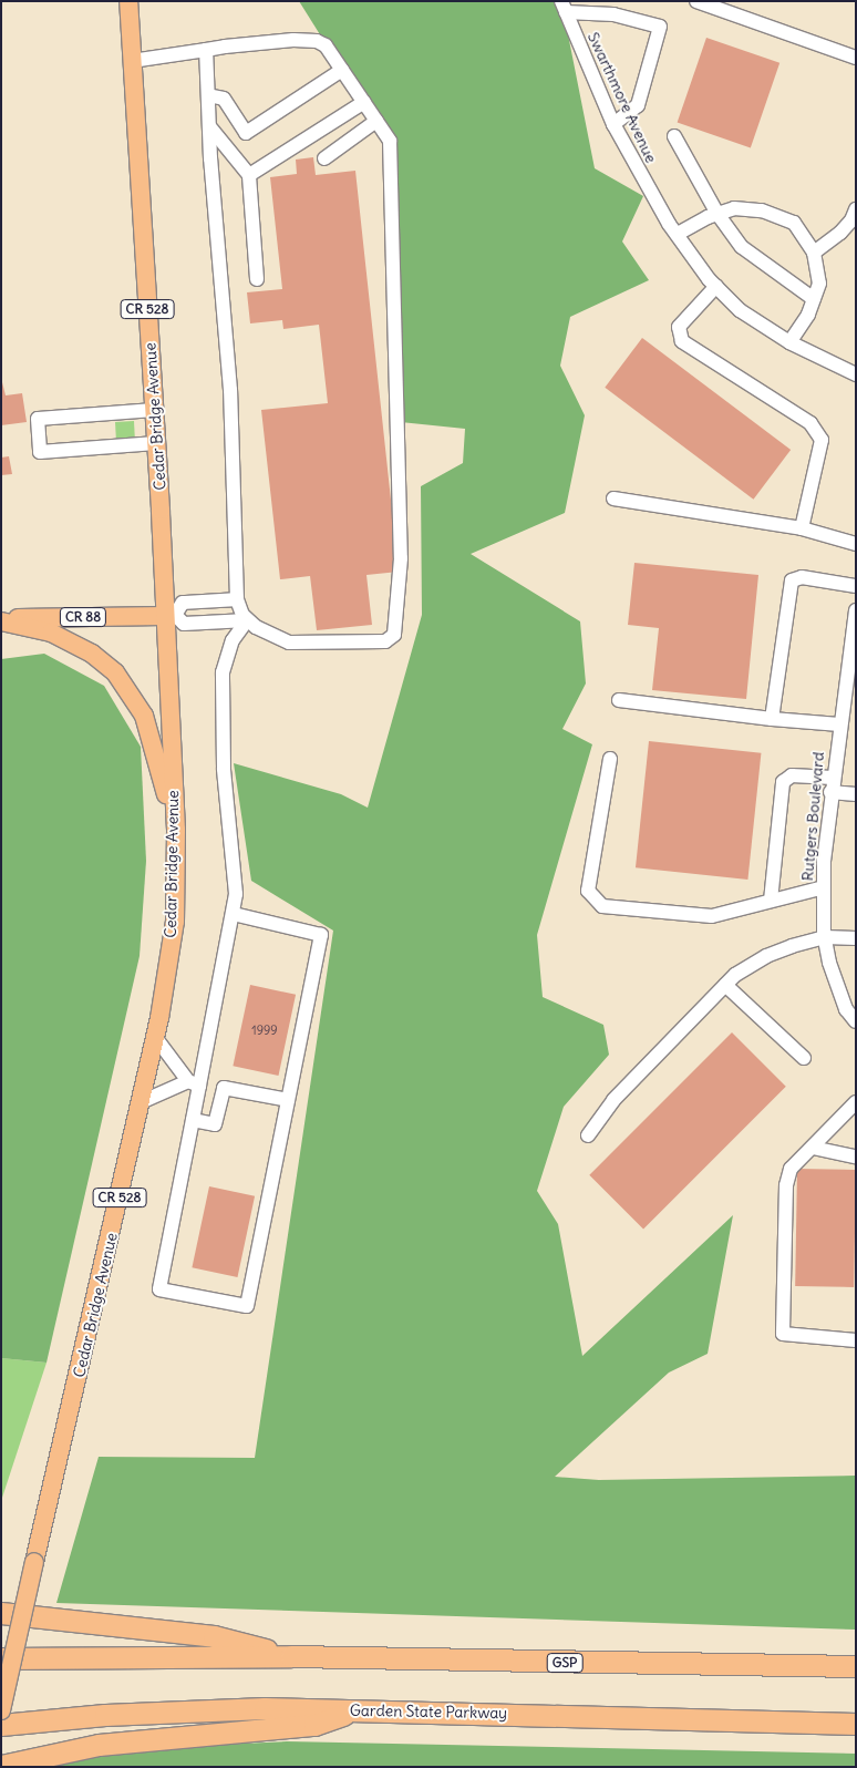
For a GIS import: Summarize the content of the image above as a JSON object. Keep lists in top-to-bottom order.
{
  "streets": {
    "highway": ["GSP", "Garden State Parkway"],
    "main road": ["CR 528", "Cedar Bridge Avenue", "CR 88"],
    "street": ["Swarthmore Avenue", "Rutgers Boulevard"]
  },
  "crossings": [
    ["Cedar Bridge Avenue", "CR 88"]
  ],
  "house_numbers": ["1999"]
}
